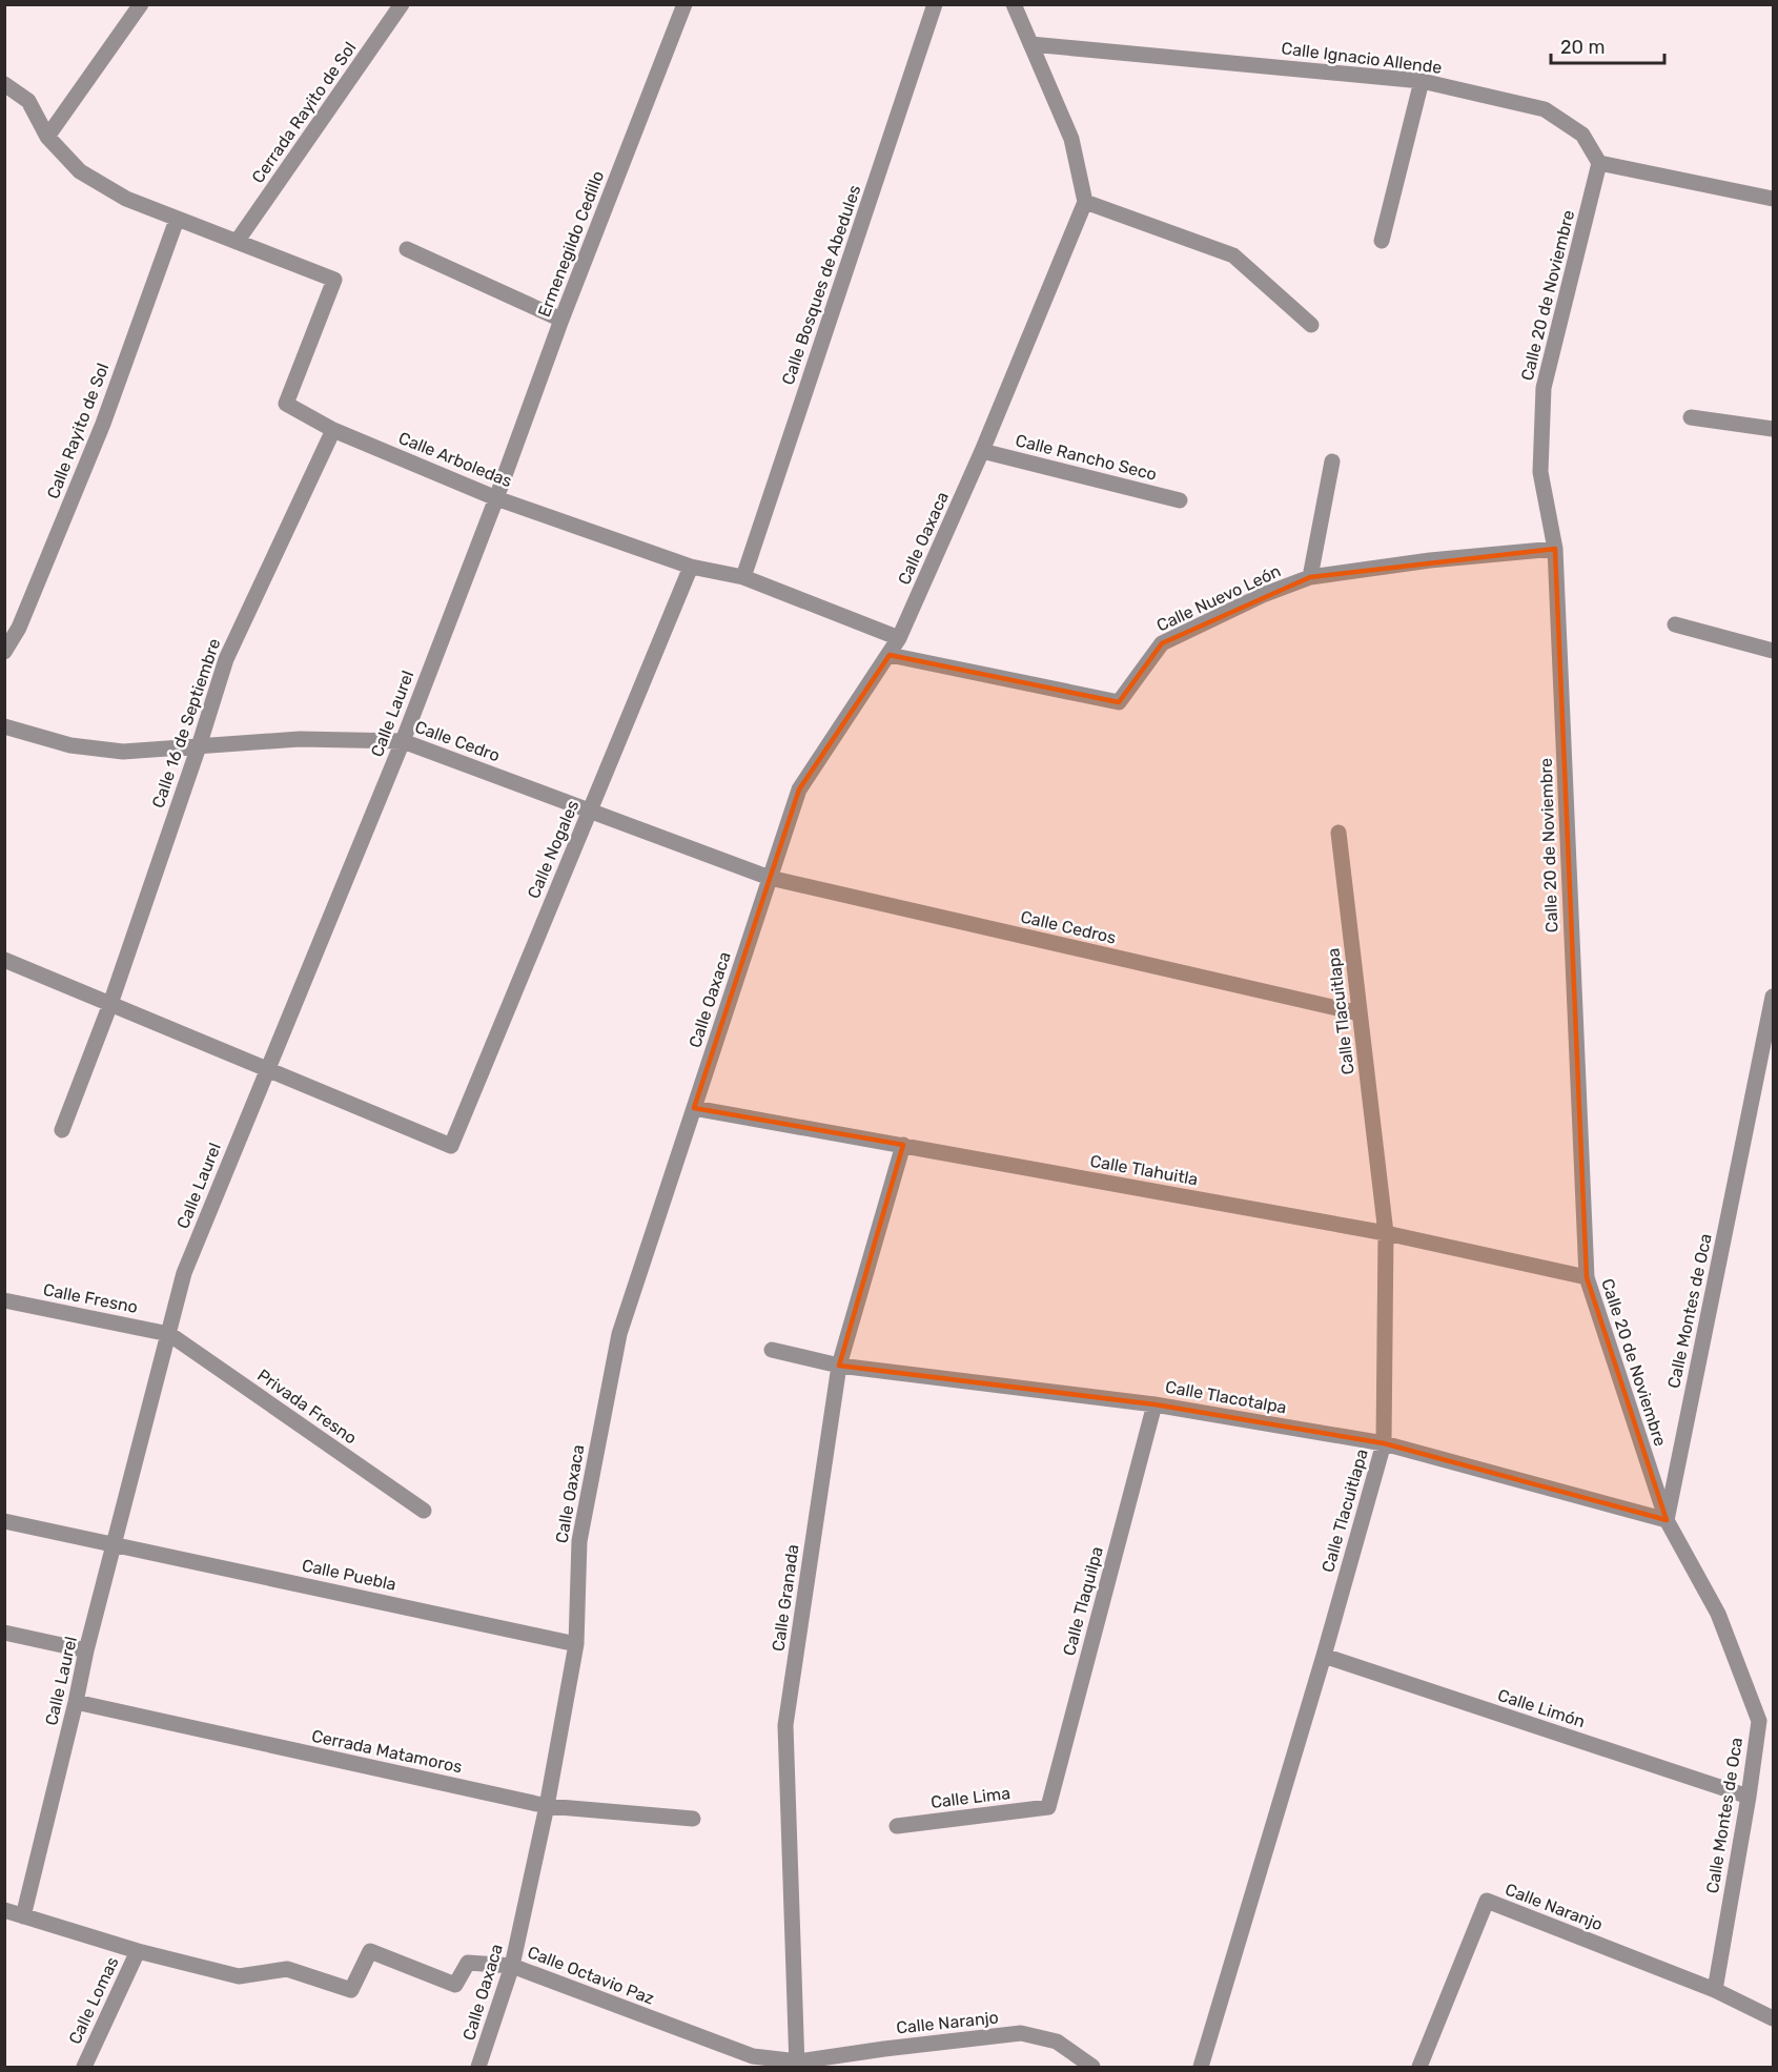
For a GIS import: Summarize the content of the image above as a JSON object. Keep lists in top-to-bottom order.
{
  "streets": {
    "street": [
      "Calle Ignacio Allende",
      "Cerrada Rayito de Sol",
      "Ermenegildo Cedillo",
      "Calle Bosques de Abedules",
      "Calle 20 de Noviembre",
      "Calle Rayito de Sol",
      "Calle Rancho Seco",
      "Calle Arboledas",
      "Calle Oaxaca",
      "Calle Nuevo León",
      "Calle Laurel",
      "Calle 16 de Septiembre",
      "Calle Cedro",
      "Calle Nogales",
      "Calle Cedros",
      "Calle Tlacuitlapa",
      "Calle Tlahuitla",
      "Calle Fresno",
      "Calle Montes de Oca",
      "Calle Tlacotalpa",
      "Privada Fresno",
      "Calle Puebla",
      "Calle Granada",
      "Calle Tlaquilpa",
      "Calle Limón",
      "Cerrada Matamoros",
      "Calle Lima",
      "Calle Naranjo",
      "Calle Octavio Paz",
      "Calle Lomas"
    ]
  },
  "crossings": [
    ["Calle Ignacio Allende", "Calle 20 de Noviembre"],
    ["Cerrada Rayito de Sol", "Calle Arboledas"],
    ["Ermenegildo Cedillo", "Calle Arboledas"],
    ["Ermenegildo Cedillo", "Calle Laurel"],
    ["Calle Bosques de Abedules", "Calle Arboledas"],
    ["Calle 20 de Noviembre", "Calle Nuevo León"],
    ["Calle 20 de Noviembre", "Calle Tlahuitla"],
    ["Calle 20 de Noviembre", "Calle Montes de Oca"],
    ["Calle 20 de Noviembre", "Calle Tlacotalpa"],
    ["Calle Rayito de Sol", "Calle Arboledas"],
    ["Calle Rancho Seco", "Calle Oaxaca"],
    ["Calle Arboledas", "Calle Oaxaca"],
    ["Calle Arboledas", "Calle Laurel"],
    ["Calle Arboledas", "Calle 16 de Septiembre"],
    ["Calle Arboledas", "Calle Nogales"],
    ["Calle Oaxaca", "Calle Nuevo León"],
    ["Calle Oaxaca", "Calle Cedro"],
    ["Calle Oaxaca", "Calle Cedros"],
    ["Calle Oaxaca", "Calle Tlahuitla"],
    ["Calle Oaxaca", "Calle Puebla"],
    ["Calle Oaxaca", "Cerrada Matamoros"],
    ["Calle Oaxaca", "Calle Octavio Paz"],
    ["Calle Laurel", "Calle Cedro"],
    ["Calle Laurel", "Calle Nogales"],
    ["Calle Laurel", "Calle Fresno"],
    ["Calle Laurel", "Privada Fresno"],
    ["Calle Laurel", "Calle Puebla"],
    ["Calle Laurel", "Cerrada Matamoros"],
    ["Calle Laurel", "Calle Octavio Paz"],
    ["Calle 16 de Septiembre", "Calle Cedro"],
    ["Calle Cedro", "Calle Nogales"],
    ["Calle Cedro", "Calle Cedros"],
    ["Calle Cedros", "Calle Tlacuitlapa"],
    ["Calle Tlacuitlapa", "Calle Tlahuitla"],
    ["Calle Tlacuitlapa", "Calle Tlacotalpa"],
    ["Calle Tlacuitlapa", "Calle Limón"],
    ["Calle Tlahuitla", "Calle Granada"],
    ["Calle Fresno", "Privada Fresno"],
    ["Calle Montes de Oca", "Calle Tlacotalpa"],
    ["Calle Montes de Oca", "Calle Limón"],
    ["Calle Montes de Oca", "Calle Naranjo"],
    ["Calle Tlacotalpa", "Calle Granada"],
    ["Calle Tlacotalpa", "Calle Tlaquilpa"],
    ["Calle Granada", "Calle Naranjo"],
    ["Calle Granada", "Calle Octavio Paz"],
    ["Calle Tlaquilpa", "Calle Lima"],
    ["Calle Naranjo", "Calle Octavio Paz"],
    ["Calle Octavio Paz", "Calle Lomas"]
  ],
  "scale_bar": "20 m"
}
